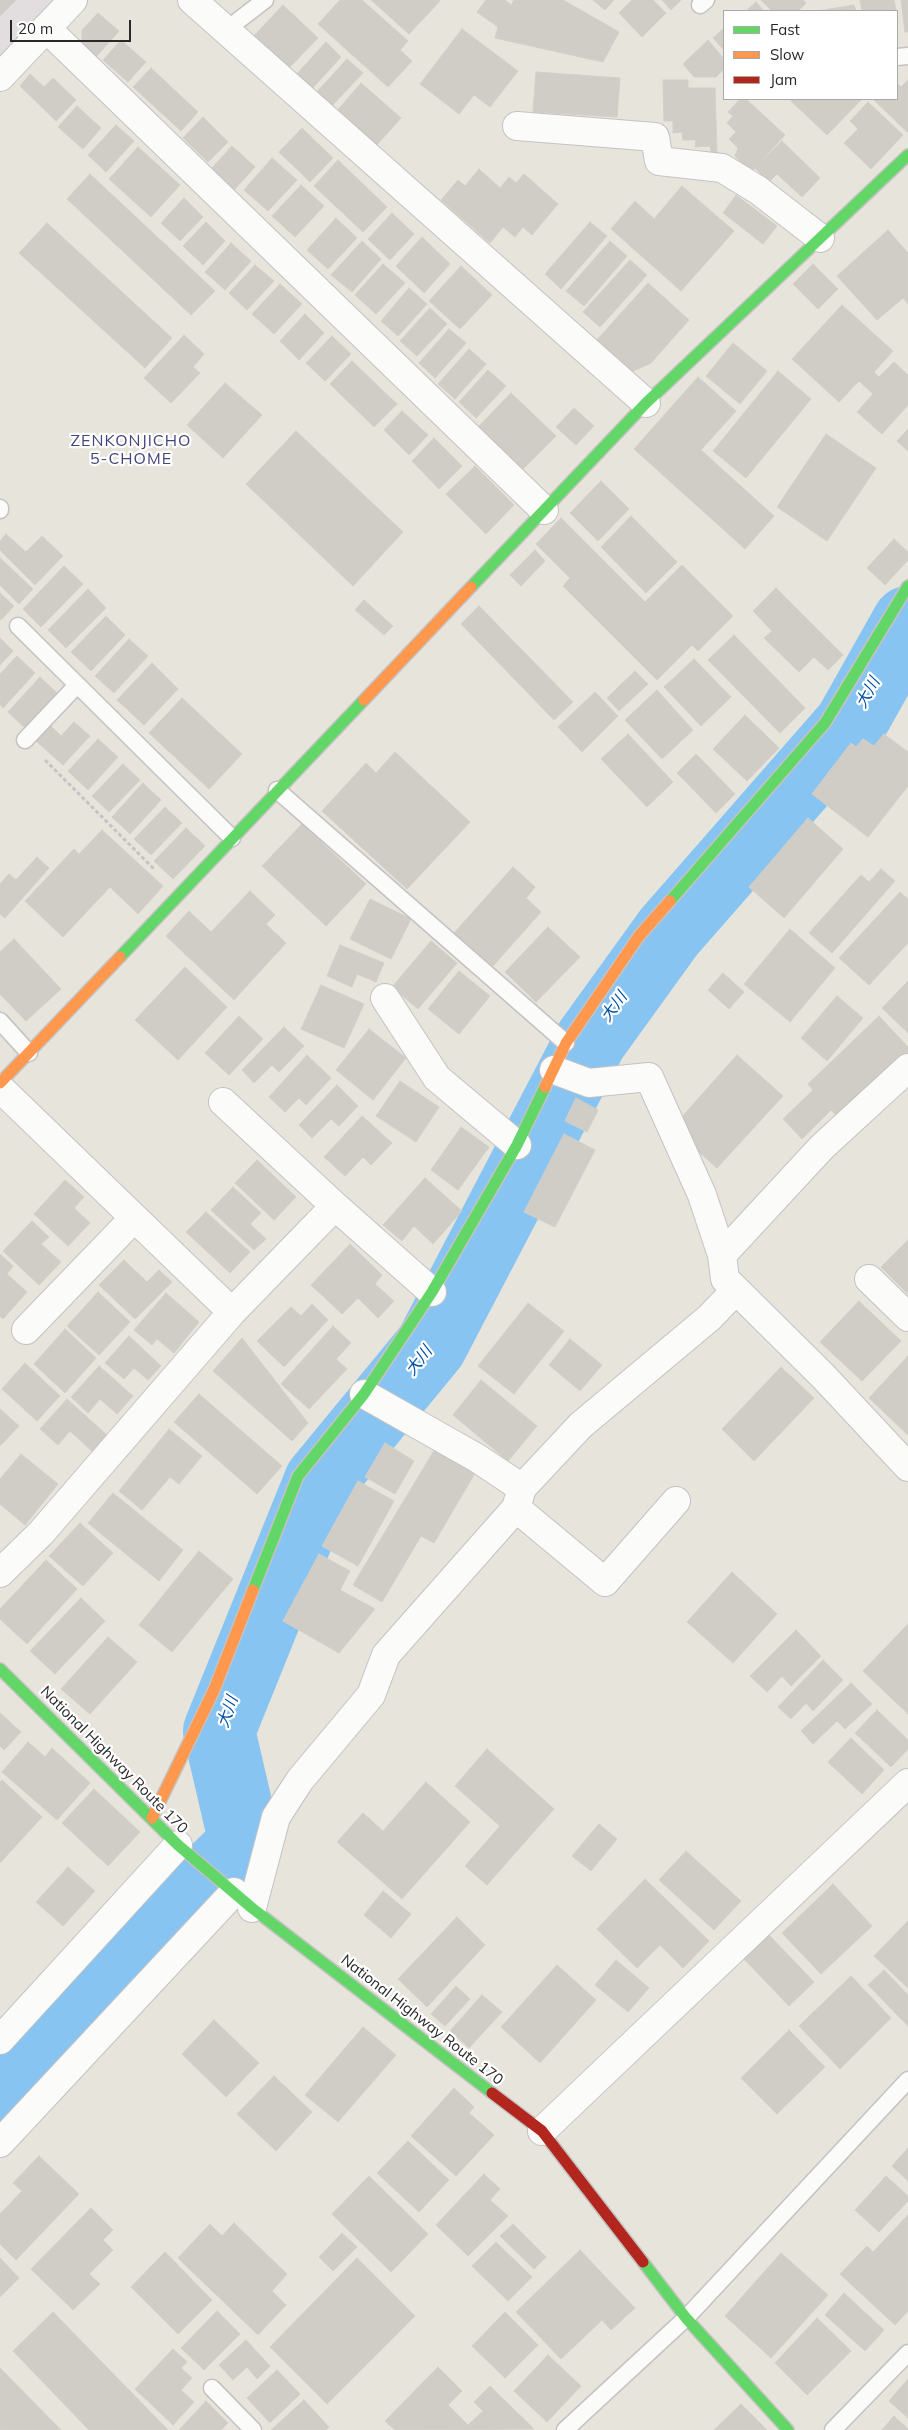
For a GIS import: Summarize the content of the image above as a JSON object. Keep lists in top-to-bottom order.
{
  "streets": {
    "main road": ["National Highway Route 170"]
  },
  "districts": ["ZENKONJICHO 5-CHOME"],
  "water": ["大川"],
  "legend": ["Fast", "Slow", "Jam"],
  "scale_bar": "20 m"
}
